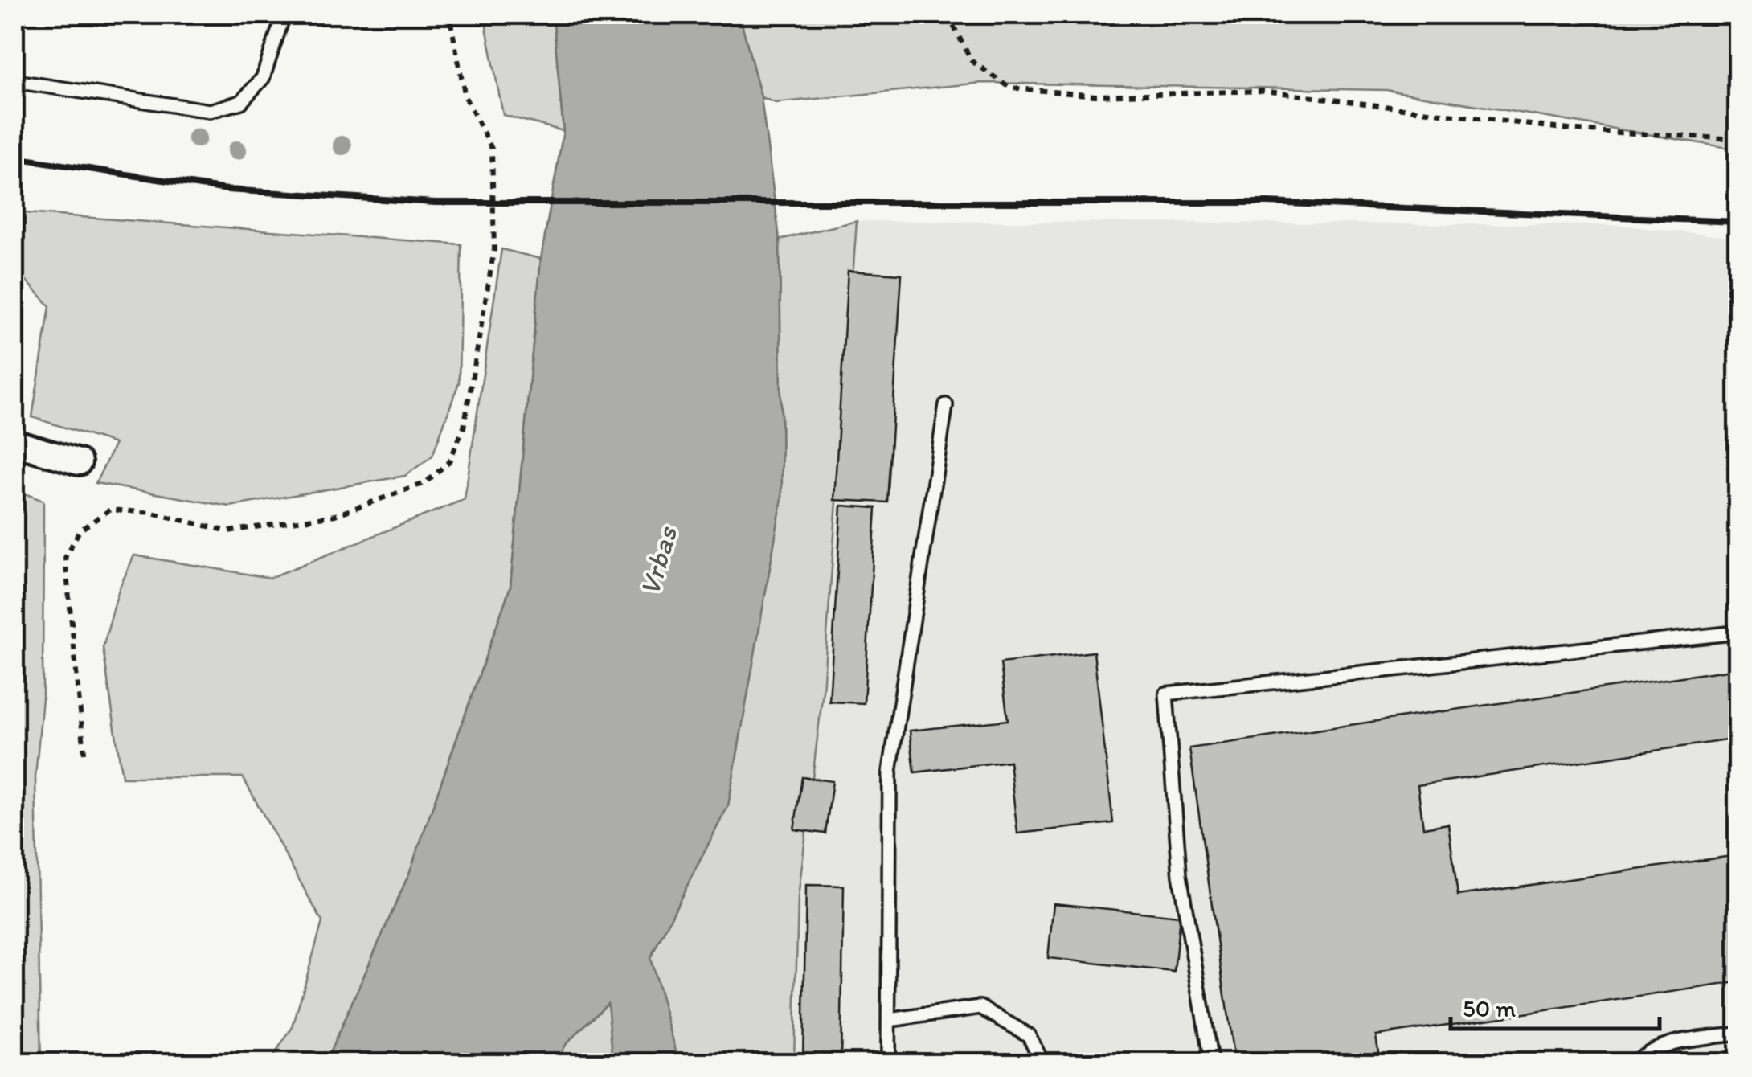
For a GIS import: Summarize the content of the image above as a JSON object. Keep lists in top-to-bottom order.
{
  "water": ["Vrbas"],
  "scale_bar": "50 m"
}
